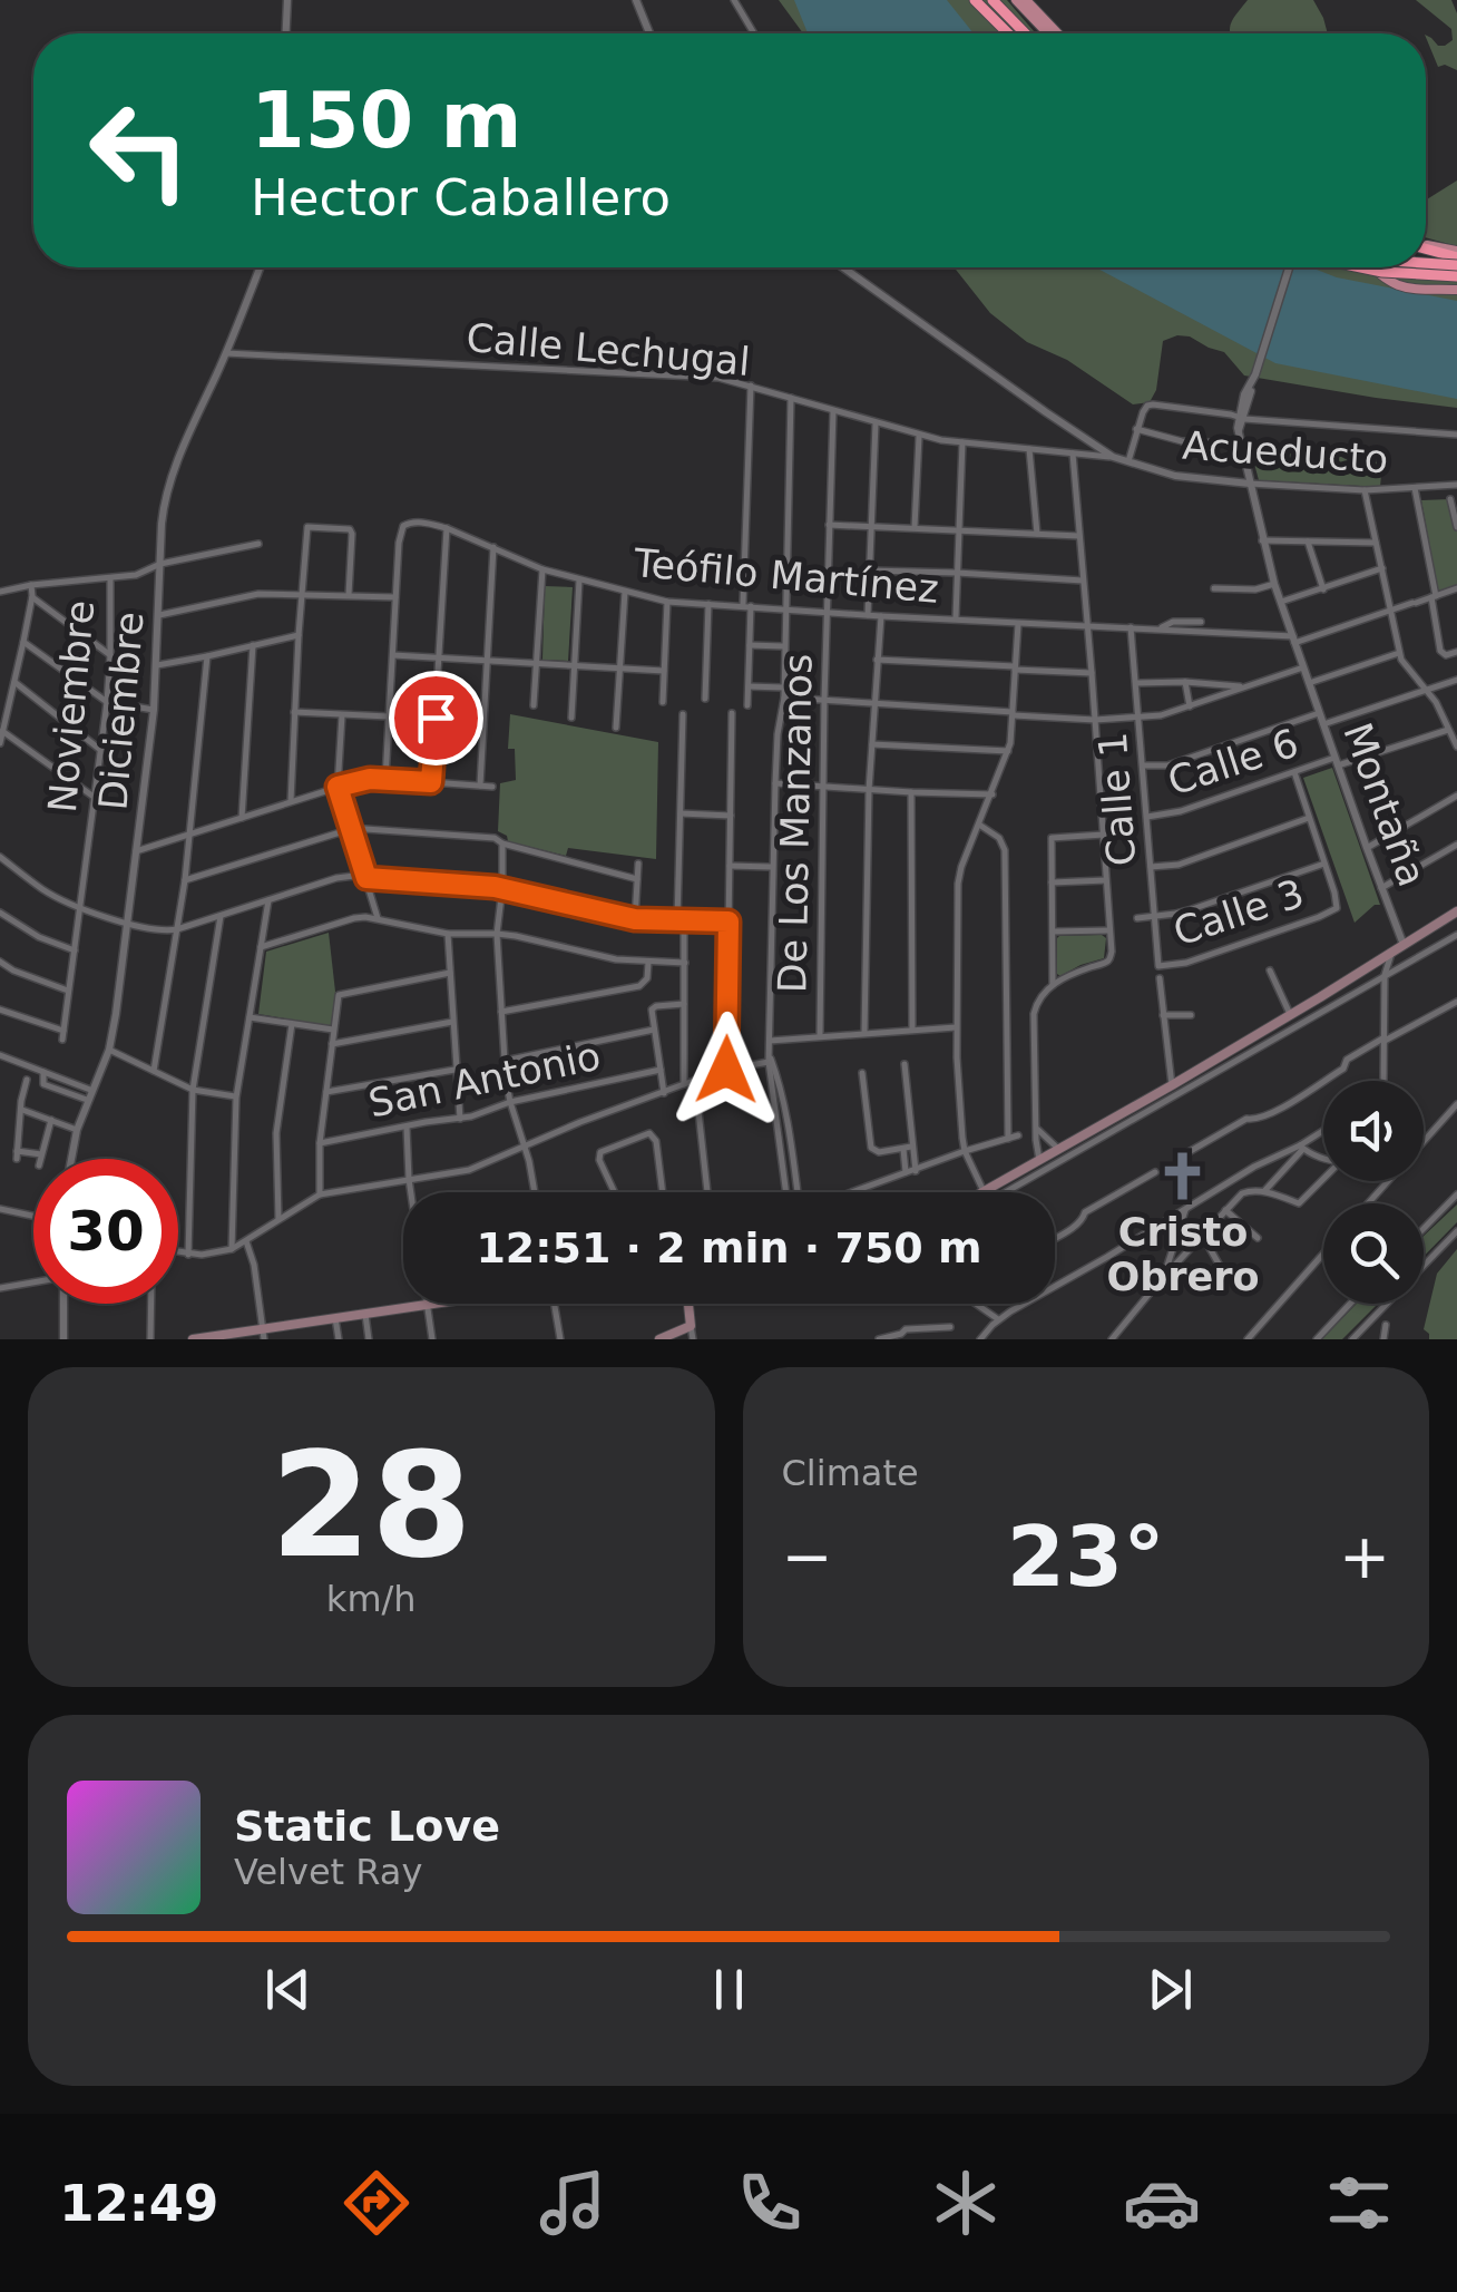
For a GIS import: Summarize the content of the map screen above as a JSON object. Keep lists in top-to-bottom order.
{
  "streets": {
    "main road": ["Montaña"],
    "street": [
      "Calle Lechugal",
      "Acueducto",
      "Teófilo Martínez",
      "Noviembre",
      "Diciembre",
      "Calle 6",
      "Calle 1",
      "De Los Manzanos",
      "Calle 3",
      "San Antonio"
    ]
  },
  "crossings": [
    ["Calle Lechugal", "Acueducto"],
    ["Calle Lechugal", "Diciembre"],
    ["Calle Lechugal", "De Los Manzanos"],
    ["Acueducto", "Montaña"],
    ["Teófilo Martínez", "Calle 1"],
    ["Teófilo Martínez", "De Los Manzanos"],
    ["Calle 6", "Calle 1"],
    ["Calle 6", "Montaña"],
    ["Calle 1", "Calle 3"]
  ],
  "places": {
    "church": ["Cristo Obrero"]
  },
  "page": {
    "turn": ["150 m", "Hector Caballero"],
    "limit": "30",
    "trip": "12:51 · 2 min · 750 m",
    "tile": [
      ["28", "km/h"],
      "Climate"
    ],
    "heat": ["−", "23°", "+"],
    "song": ["Static Love", "Velvet Ray"],
    "tabs": "12:49"
  }
}
